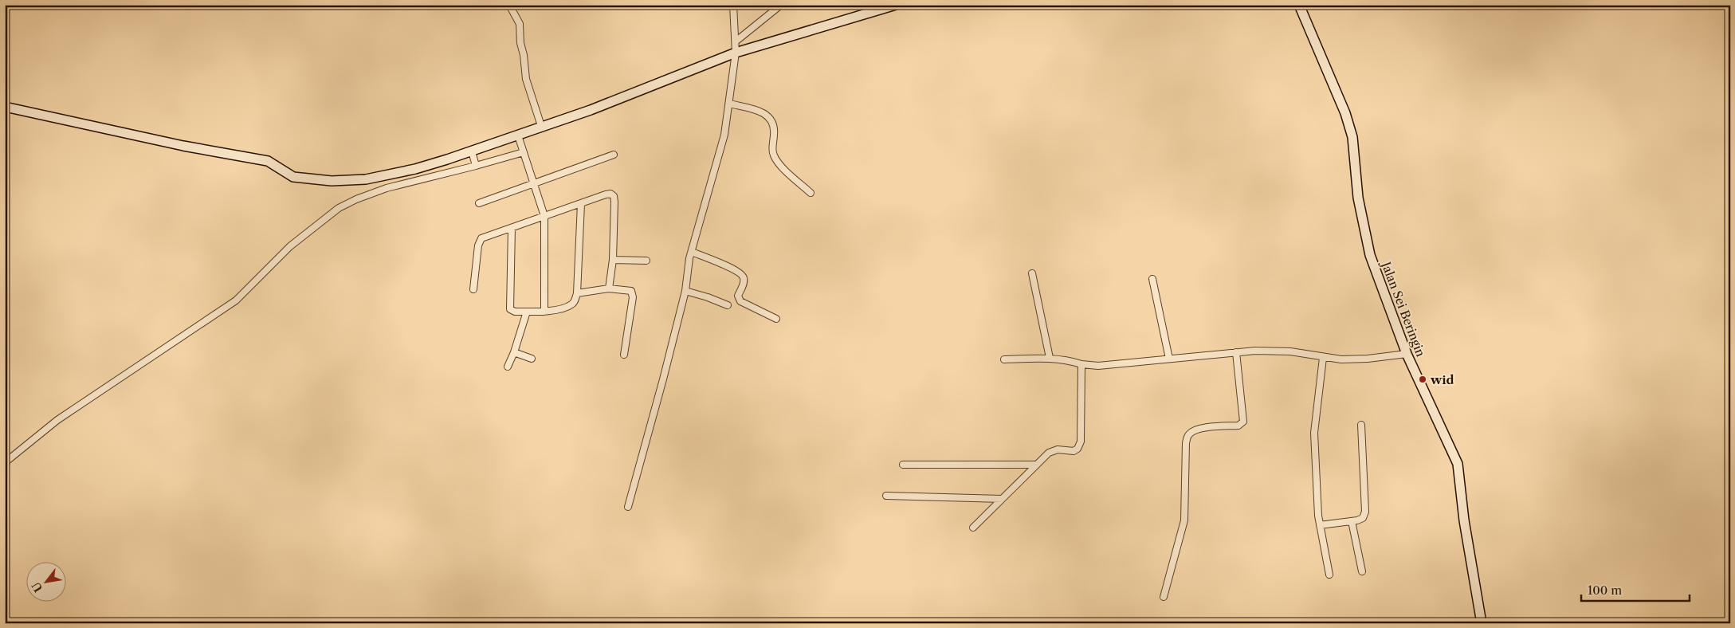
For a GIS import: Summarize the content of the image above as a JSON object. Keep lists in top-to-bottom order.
{
  "streets": {
    "street": ["Jalan Sei Beringin"]
  },
  "places": ["wid"],
  "scale_bar": "100 m",
  "north": "bottom left"
}
